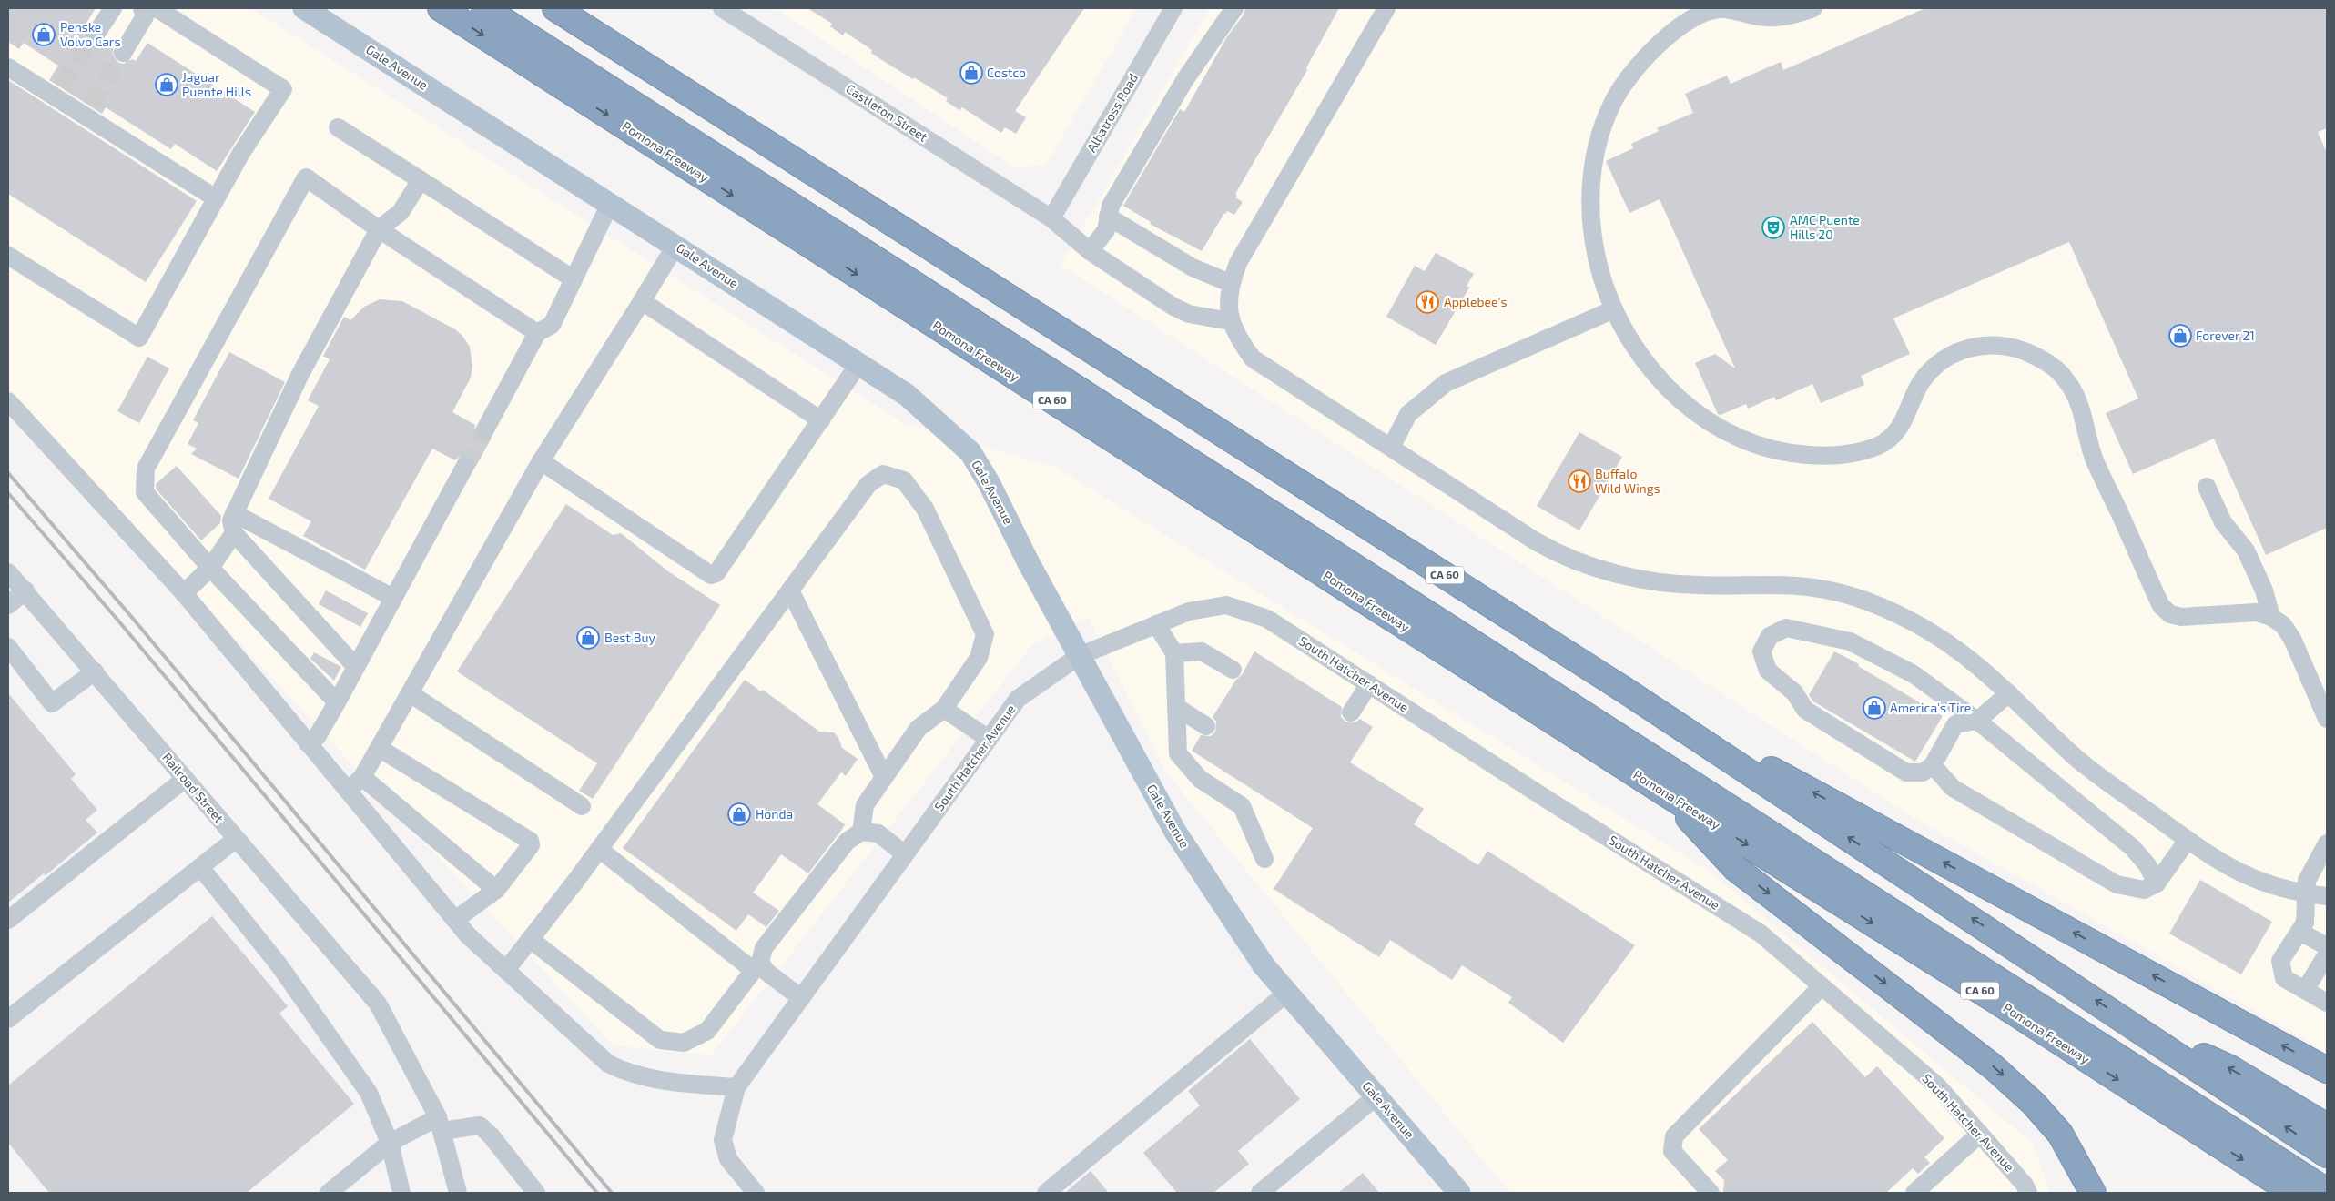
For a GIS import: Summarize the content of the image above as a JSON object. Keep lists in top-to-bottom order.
{
  "streets": {
    "highway": ["Pomona Freeway", "CA 60"],
    "main road": ["Gale Avenue"],
    "street": [
      "Castleton Street",
      "Albatross Road",
      "South Hatcher Avenue",
      "Railroad Street"
    ]
  },
  "crossings": [
    ["Gale Avenue", "South Hatcher Avenue"],
    ["Castleton Street", "Albatross Road"]
  ],
  "places": {
    "shop": [
      "Penske Volvo Cars",
      "Costco",
      "Jaguar Puente Hills",
      "Forever 21",
      "Best Buy",
      "America's Tire",
      "Honda"
    ],
    "theatre": ["AMC Puente Hills 20"],
    "restaurant": ["Applebee's", "Buffalo Wild Wings"]
  }
}
